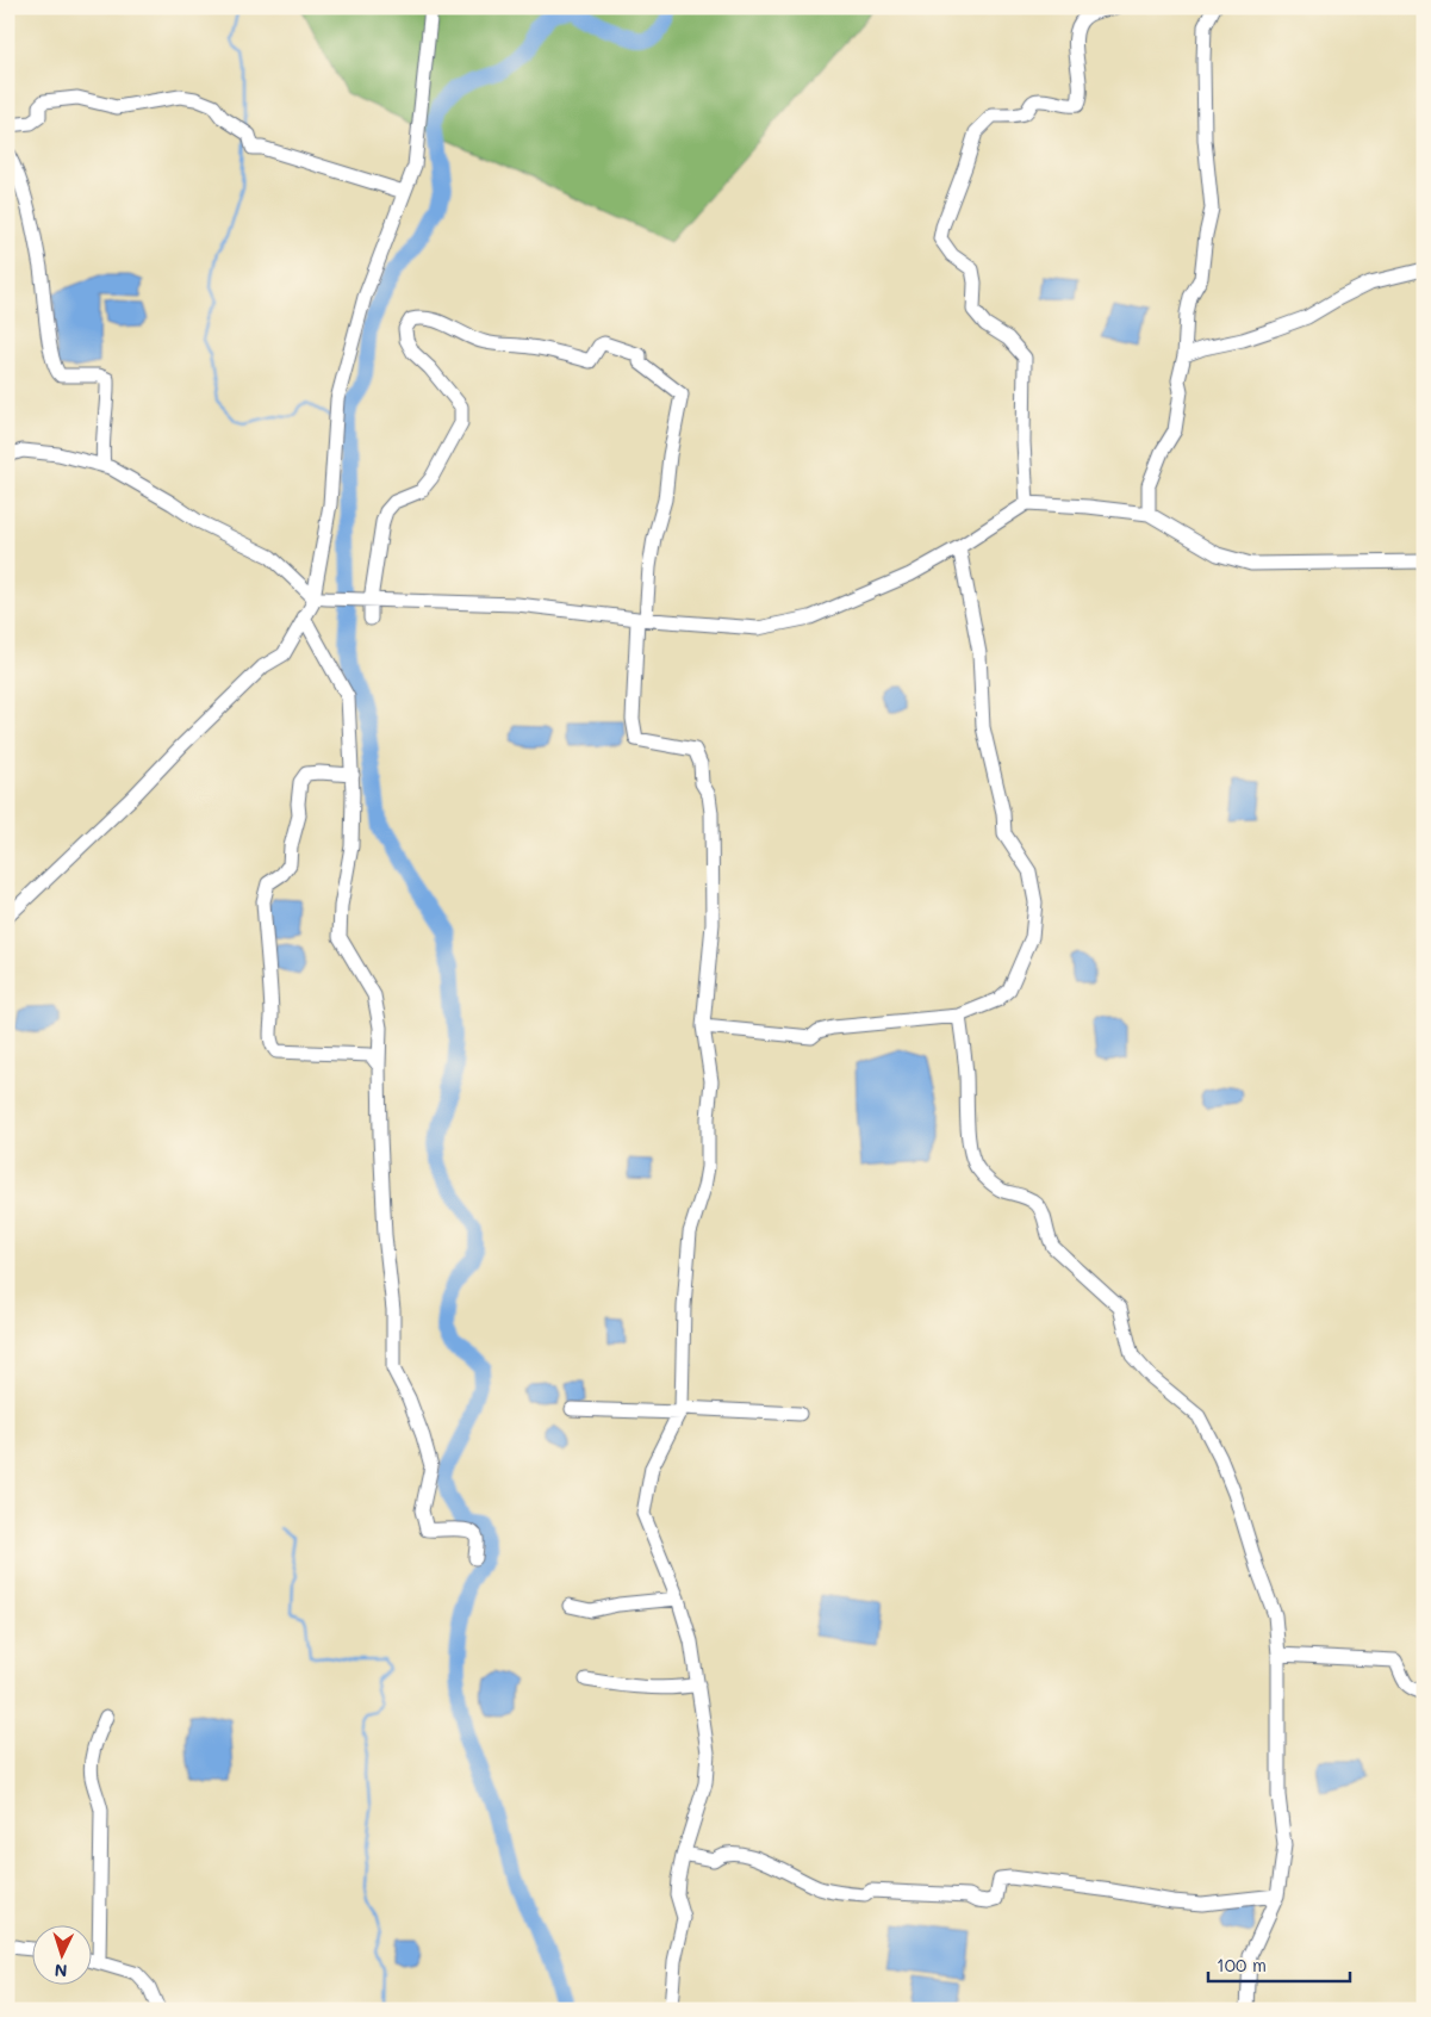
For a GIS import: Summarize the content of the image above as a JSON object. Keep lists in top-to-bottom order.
{
  "scale_bar": "100 m",
  "north": "bottom"
}
